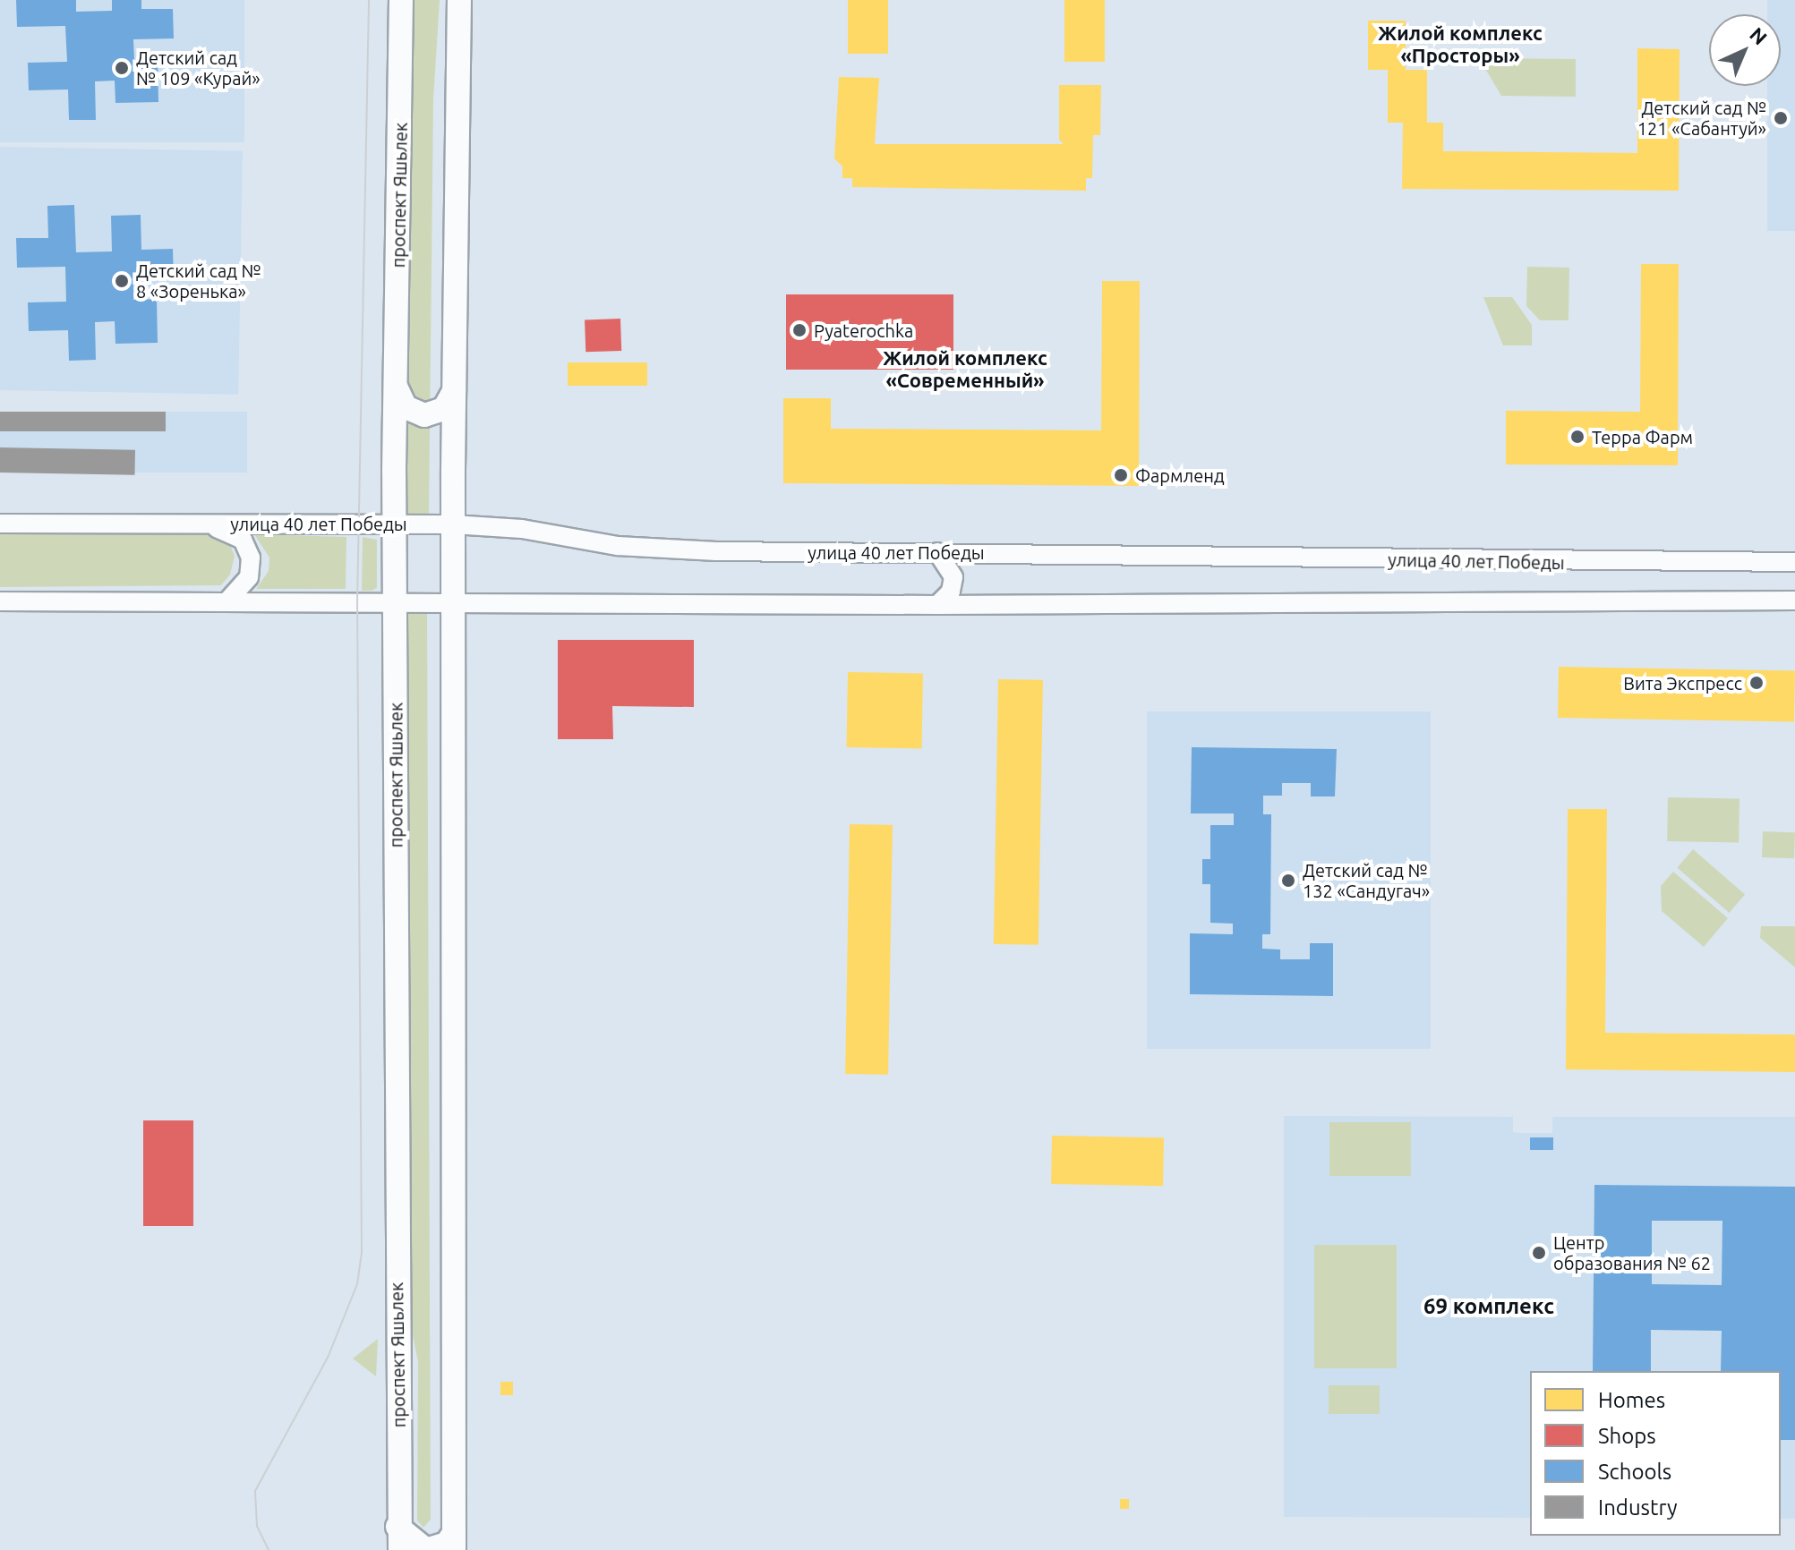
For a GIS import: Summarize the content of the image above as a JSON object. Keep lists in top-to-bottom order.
{
  "streets": {
    "main road": ["проспект Яшьлек"],
    "street": ["улица 40 лет Победы"]
  },
  "crossings": [
    ["проспект Яшьлек", "улица 40 лет Победы"]
  ],
  "districts": ["Жилой комплекс «Просторы»", "Жилой комплекс «Современный»", "69 комплекс"],
  "places": [
    "Детский сад № 109 «Курай»",
    "Детский сад № 121 «Сабантуй»",
    "Детский сад № 8 «Зоренька»",
    "Pyaterochka",
    "Терра Фарм",
    "Фармленд",
    "Вита Экспресс",
    "Детский сад № 132 «Сандугач»",
    "Центр образования № 62"
  ],
  "legend": [
    "Homes",
    "Shops",
    "Schools",
    "Industry"
  ],
  "north": "top right"
}
